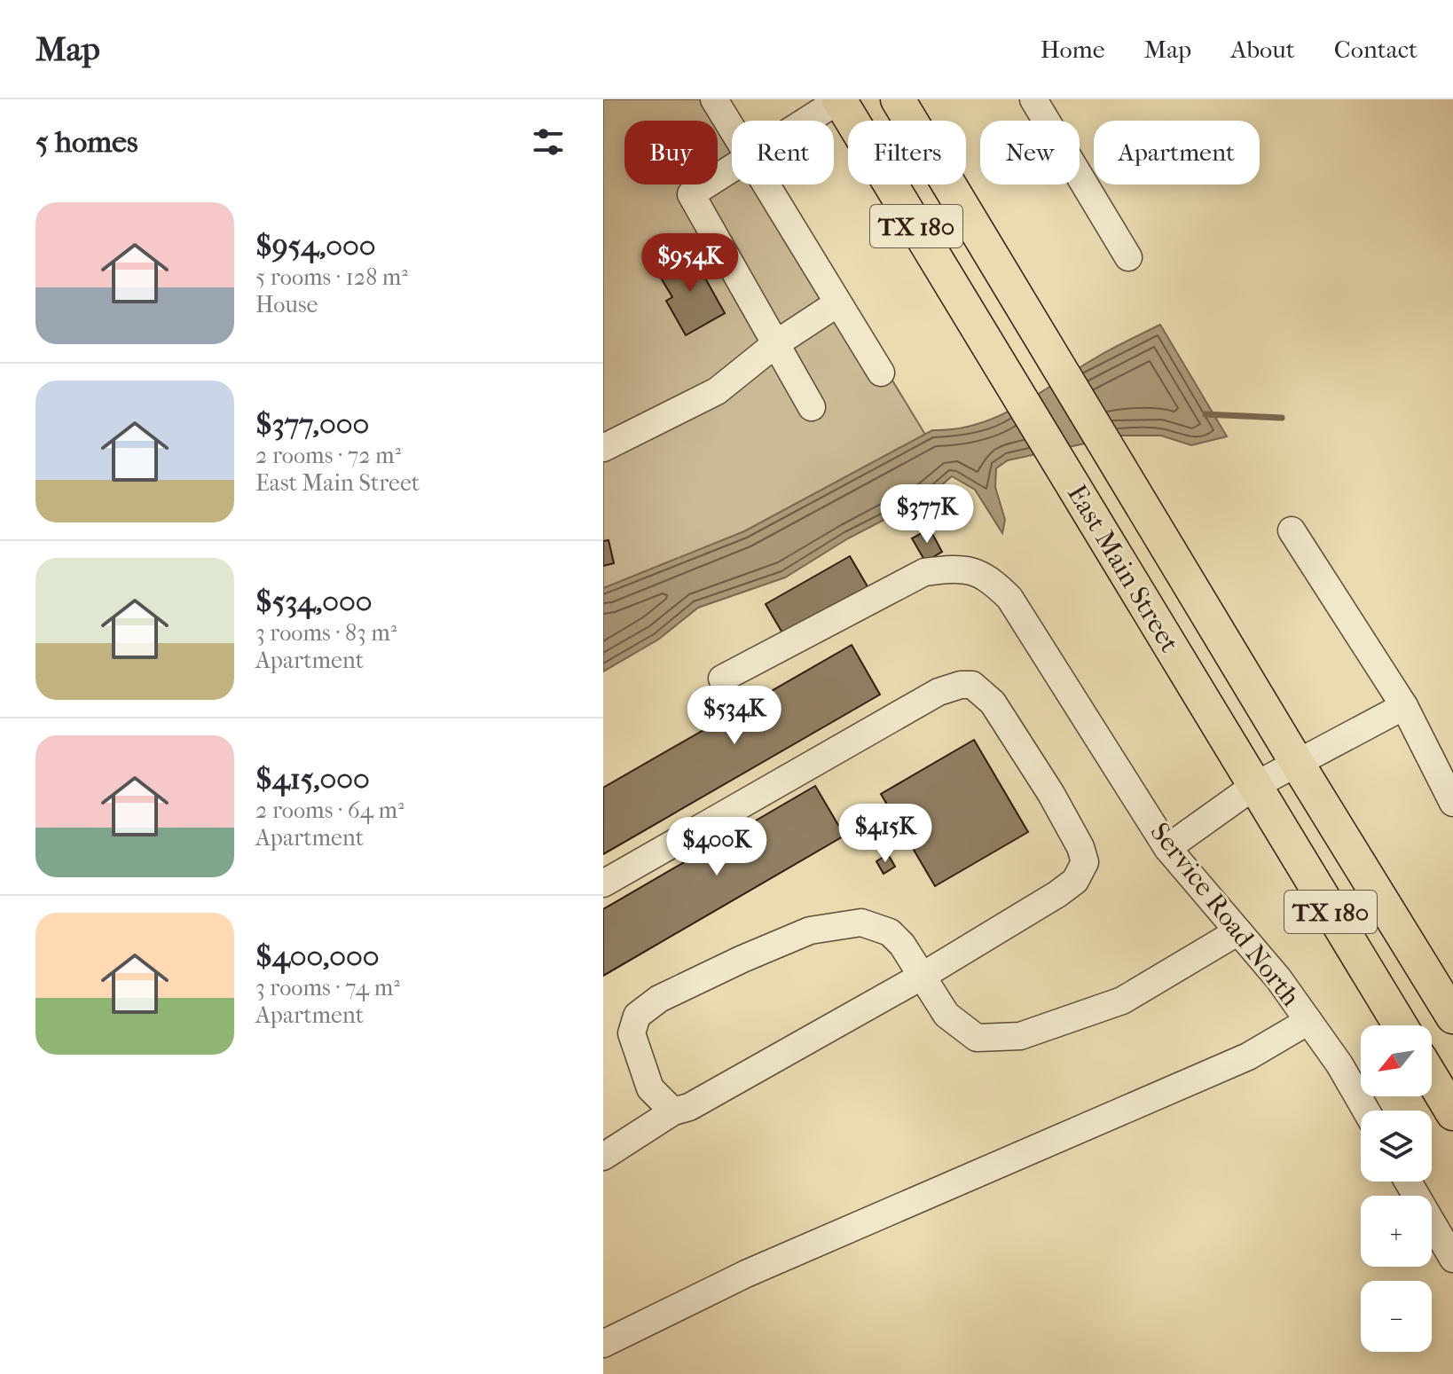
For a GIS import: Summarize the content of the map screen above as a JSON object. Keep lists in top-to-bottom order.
{
  "streets": {
    "main road": ["TX 180", "East Main Street"],
    "lane": ["Service Road North"]
  },
  "north": "bottom left",
  "page": {
    "header": "Map",
    "nav": [
      "Home",
      "Map",
      "About",
      "Contact"
    ],
    "heading": "5 homes",
    "chip": [
      "Buy",
      "Rent",
      "Filters",
      "New",
      "Apartment"
    ],
    "list": [
      {
        "name": "$954,000",
        "note": "5 rooms · 128 m² · House"
      },
      {
        "name": "$377,000",
        "note": "2 rooms · 72 m² · East Main Street"
      },
      {
        "name": "$534,000",
        "note": "3 rooms · 83 m² · Apartment"
      },
      {
        "name": "$415,000",
        "note": "2 rooms · 64 m² · Apartment"
      },
      {
        "name": "$400,000",
        "note": "3 rooms · 74 m² · Apartment"
      }
    ],
    "price": [
      "$954K",
      "$377K",
      "$534K",
      "$415K",
      "$400K"
    ],
    "map_buttons": ["+", "−"]
  }
}
